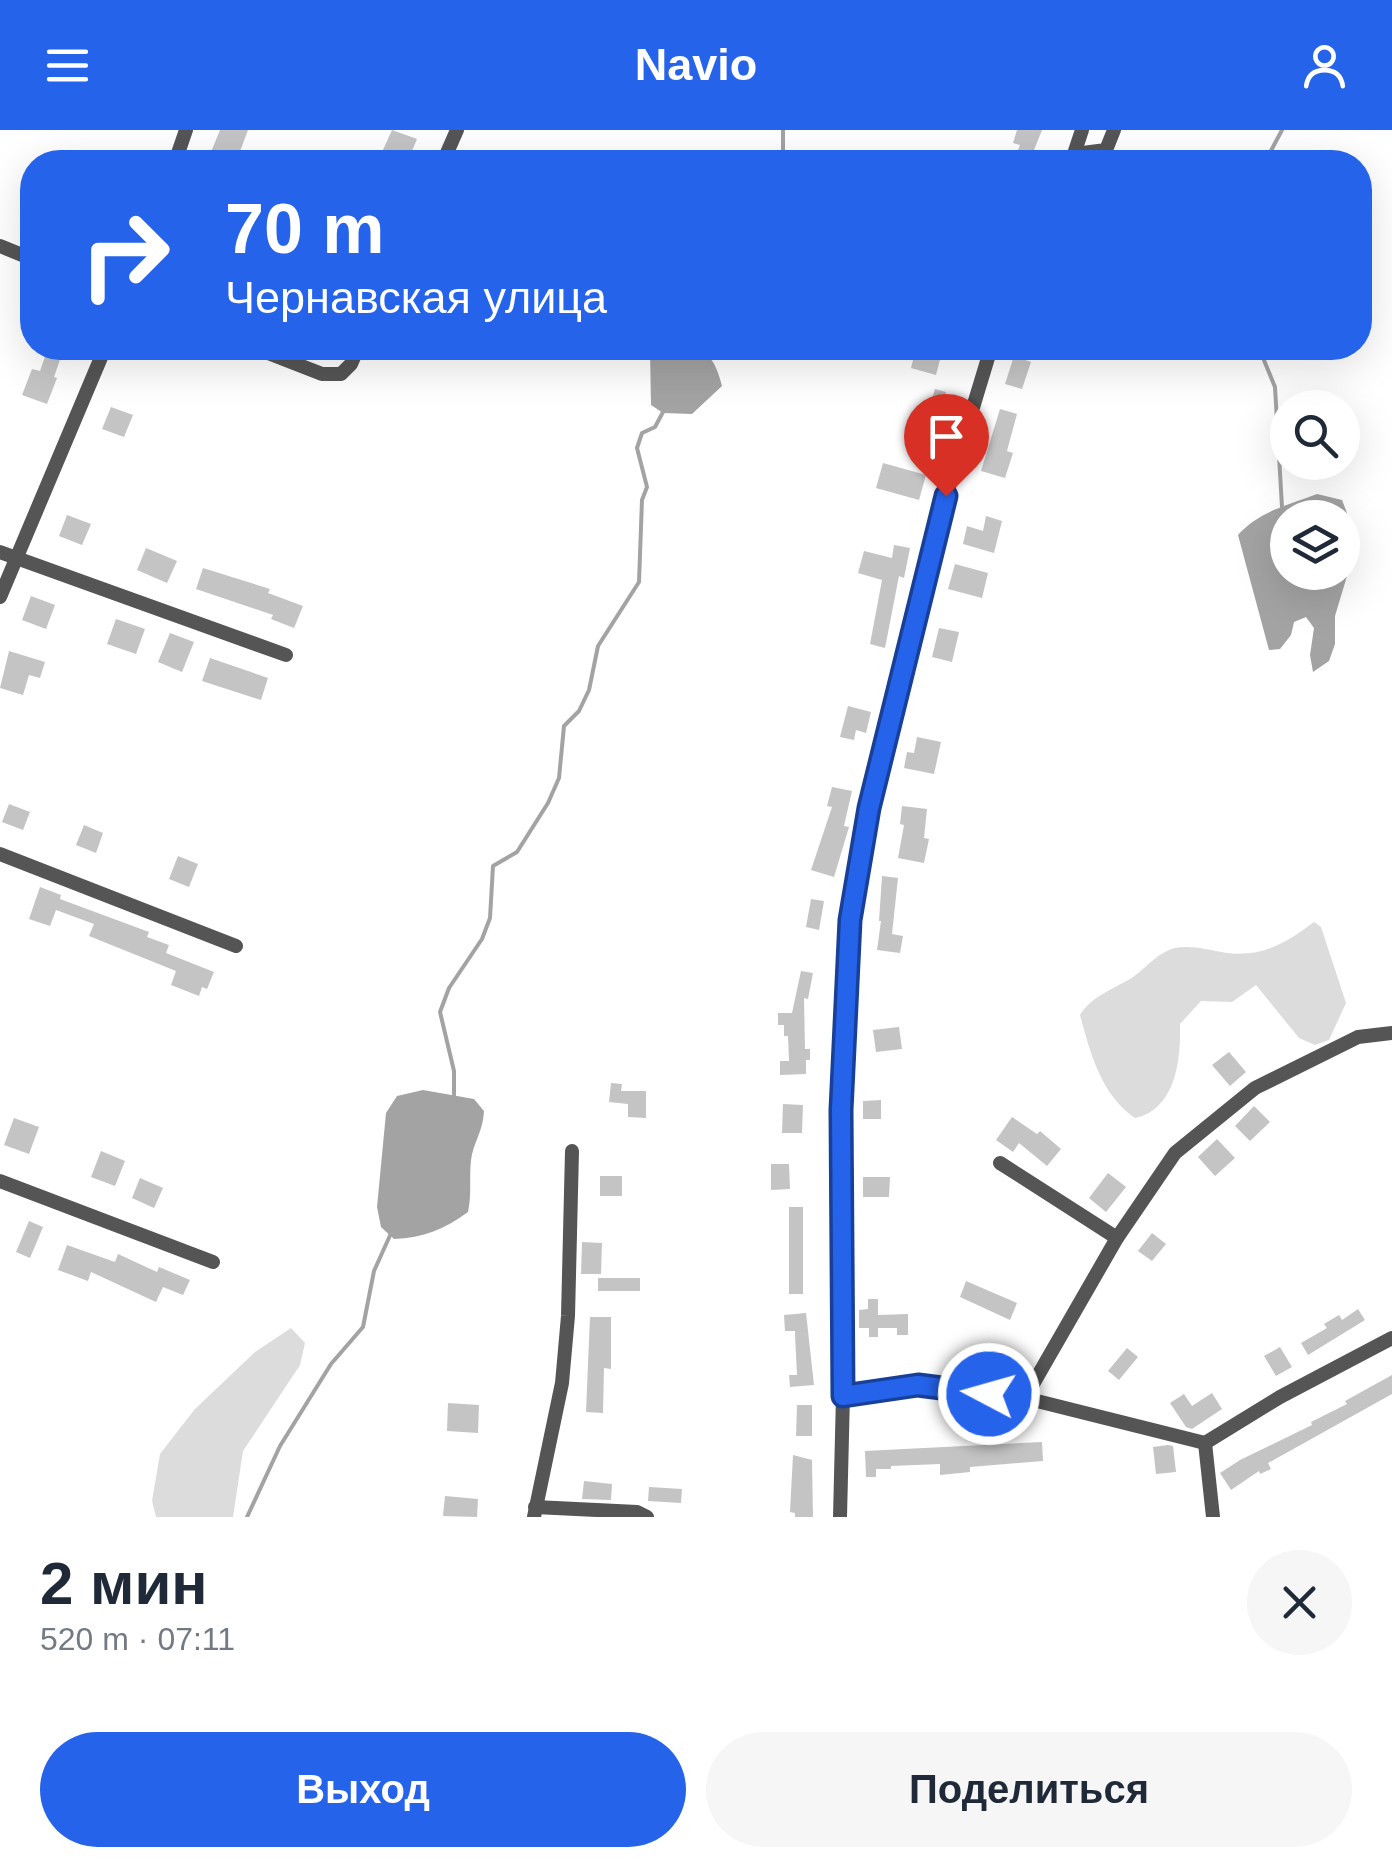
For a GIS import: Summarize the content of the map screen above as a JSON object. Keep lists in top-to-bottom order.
{
  "page": {
    "header": "Navio",
    "turn": ["70 m", "Чернавская улица"],
    "heading": ["2 мин", "520 m · 07:11"],
    "buttons": ["Выход", "Поделиться"]
  }
}
